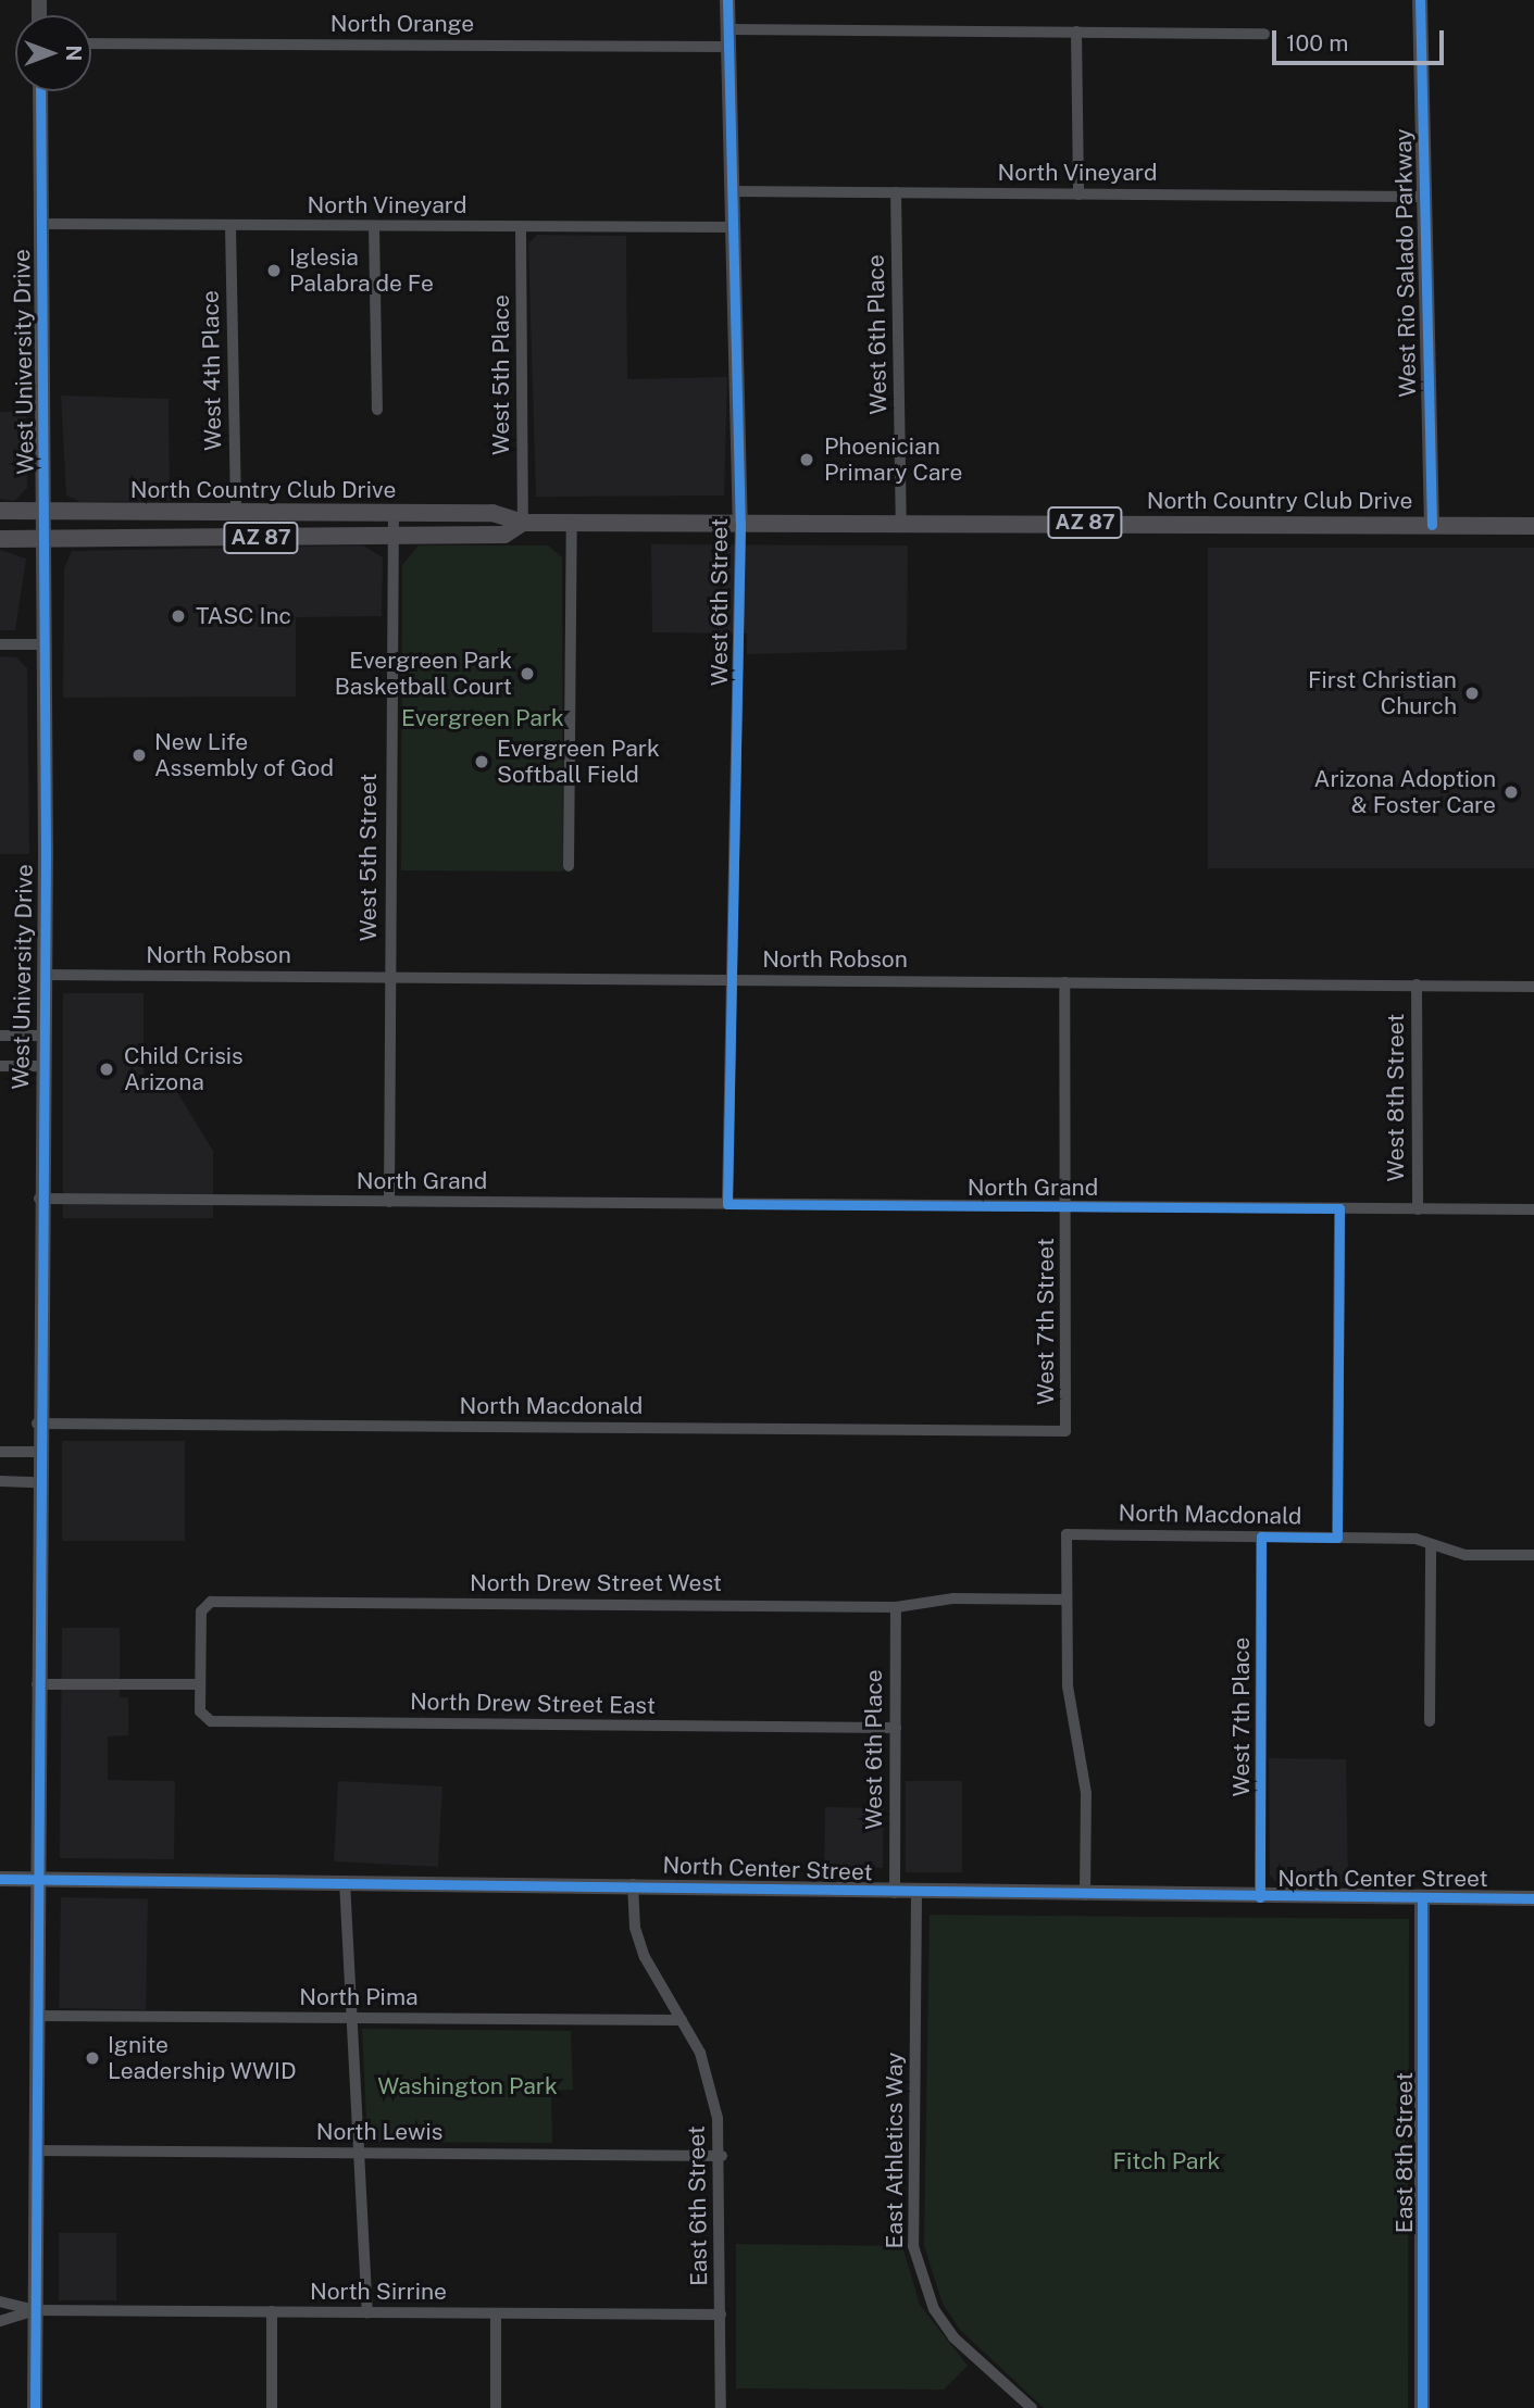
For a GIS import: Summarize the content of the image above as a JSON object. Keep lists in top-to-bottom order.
{
  "streets": {
    "main road": [
      "West Rio Salado Parkway",
      "West University Drive",
      "North Country Club Drive",
      "AZ 87",
      "West 6th Street",
      "North Center Street",
      "East 8th Street"
    ],
    "street": [
      "North Orange",
      "North Vineyard",
      "West 6th Place",
      "West 4th Place",
      "West 5th Place",
      "West 5th Street",
      "North Robson",
      "West 8th Street",
      "North Grand",
      "West 7th Street",
      "North Macdonald",
      "North Drew Street West",
      "North Drew Street East",
      "West 7th Place",
      "North Pima",
      "North Lewis",
      "East Athletics Way",
      "East 6th Street",
      "North Sirrine"
    ]
  },
  "crossings": [
    ["North Orange", "West 6th Street"],
    ["North Vineyard", "West Rio Salado Parkway"],
    ["North Vineyard", "West 6th Place"],
    ["North Vineyard", "West University Drive"],
    ["North Vineyard", "West 4th Place"],
    ["North Vineyard", "West 5th Place"],
    ["North Vineyard", "West 6th Street"],
    ["West Rio Salado Parkway", "North Country Club Drive"],
    ["West 6th Place", "North Country Club Drive"],
    ["West 6th Place", "North Drew Street West"],
    ["West 6th Place", "North Drew Street East"],
    ["West 6th Place", "North Center Street"],
    ["West University Drive", "North Country Club Drive"],
    ["West University Drive", "North Robson"],
    ["West University Drive", "North Grand"],
    ["West University Drive", "North Macdonald"],
    ["West University Drive", "North Center Street"],
    ["West University Drive", "North Pima"],
    ["West University Drive", "North Lewis"],
    ["West University Drive", "North Sirrine"],
    ["West 4th Place", "North Country Club Drive"],
    ["West 5th Place", "North Country Club Drive"],
    ["North Country Club Drive", "West 6th Street"],
    ["North Country Club Drive", "West 5th Street"],
    ["West 6th Street", "North Robson"],
    ["West 6th Street", "North Grand"],
    ["West 5th Street", "North Robson"],
    ["West 5th Street", "North Grand"],
    ["North Robson", "West 8th Street"],
    ["North Robson", "West 7th Street"],
    ["West 8th Street", "North Grand"],
    ["North Grand", "West 7th Street"],
    ["West 7th Street", "North Macdonald"],
    ["North Macdonald", "North Drew Street West"],
    ["North Macdonald", "West 7th Place"],
    ["North Drew Street West", "North Drew Street East"],
    ["West 7th Place", "North Center Street"],
    ["North Center Street", "East Athletics Way"],
    ["North Center Street", "East 8th Street"],
    ["North Center Street", "East 6th Street"],
    ["North Pima", "East 6th Street"],
    ["North Lewis", "East 6th Street"],
    ["East 6th Street", "North Sirrine"]
  ],
  "parks": ["Evergreen Park", "Washington Park", "Fitch Park"],
  "places": [
    "Iglesia Palabra de Fe",
    "Phoenician Primary Care",
    "TASC Inc",
    "Evergreen Park Basketball Court",
    "First Christian Church",
    "New Life Assembly of God",
    "Evergreen Park Softball Field",
    "Arizona Adoption & Foster Care",
    "Child Crisis Arizona",
    "Ignite Leadership WWID"
  ],
  "scale_bar": "100 m",
  "north": "right"
}
